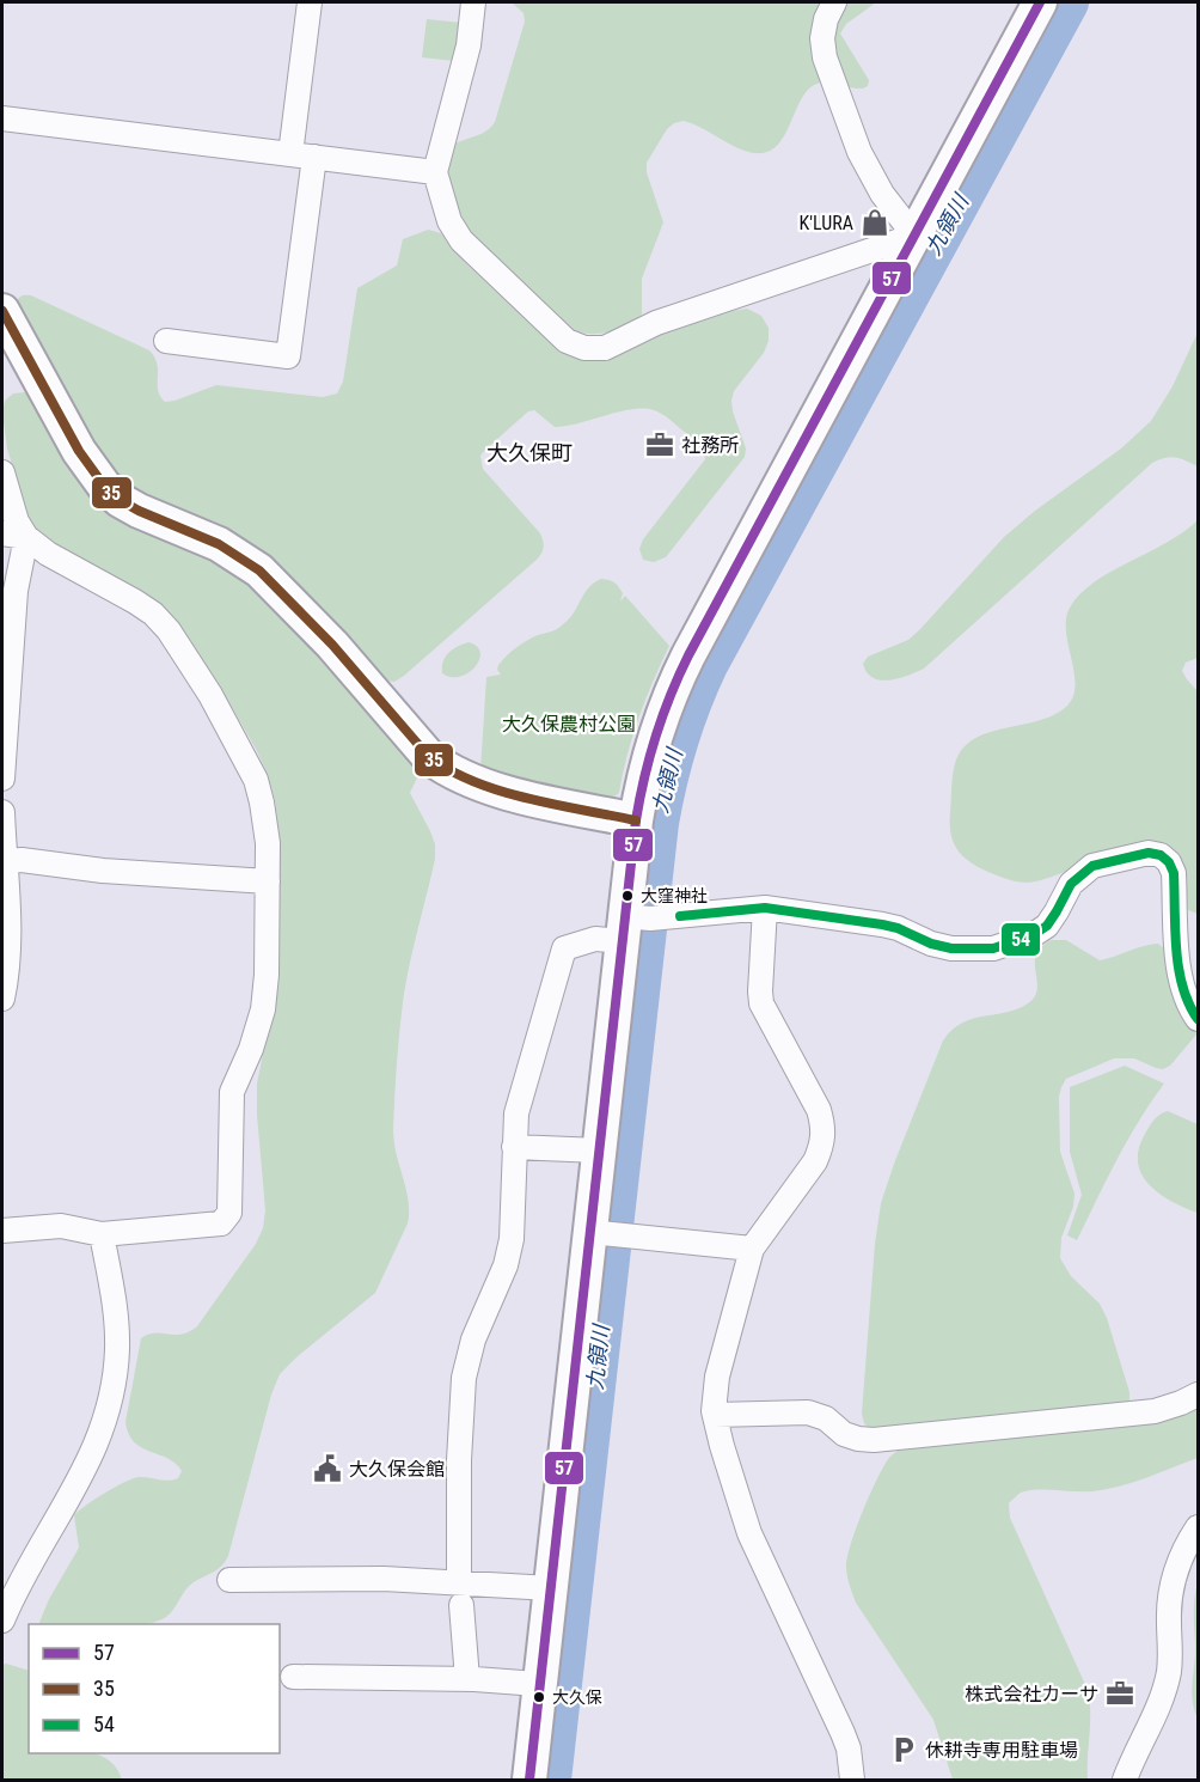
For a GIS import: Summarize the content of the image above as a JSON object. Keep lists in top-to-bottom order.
{
  "districts": ["大久保町"],
  "water": ["九領川"],
  "parks": ["大久保農村公園"],
  "places": {
    "shop": ["K'LURA"],
    "office": ["社務所", "株式会社カーサ"],
    "other": ["大窪神社", "大久保"],
    "public building": ["大久保会館"],
    "parking": ["休耕寺専用駐車場"]
  },
  "lines": ["transit line 57", "transit line 35", "transit line 54"],
  "legend": ["57", "35", "54"]
}
